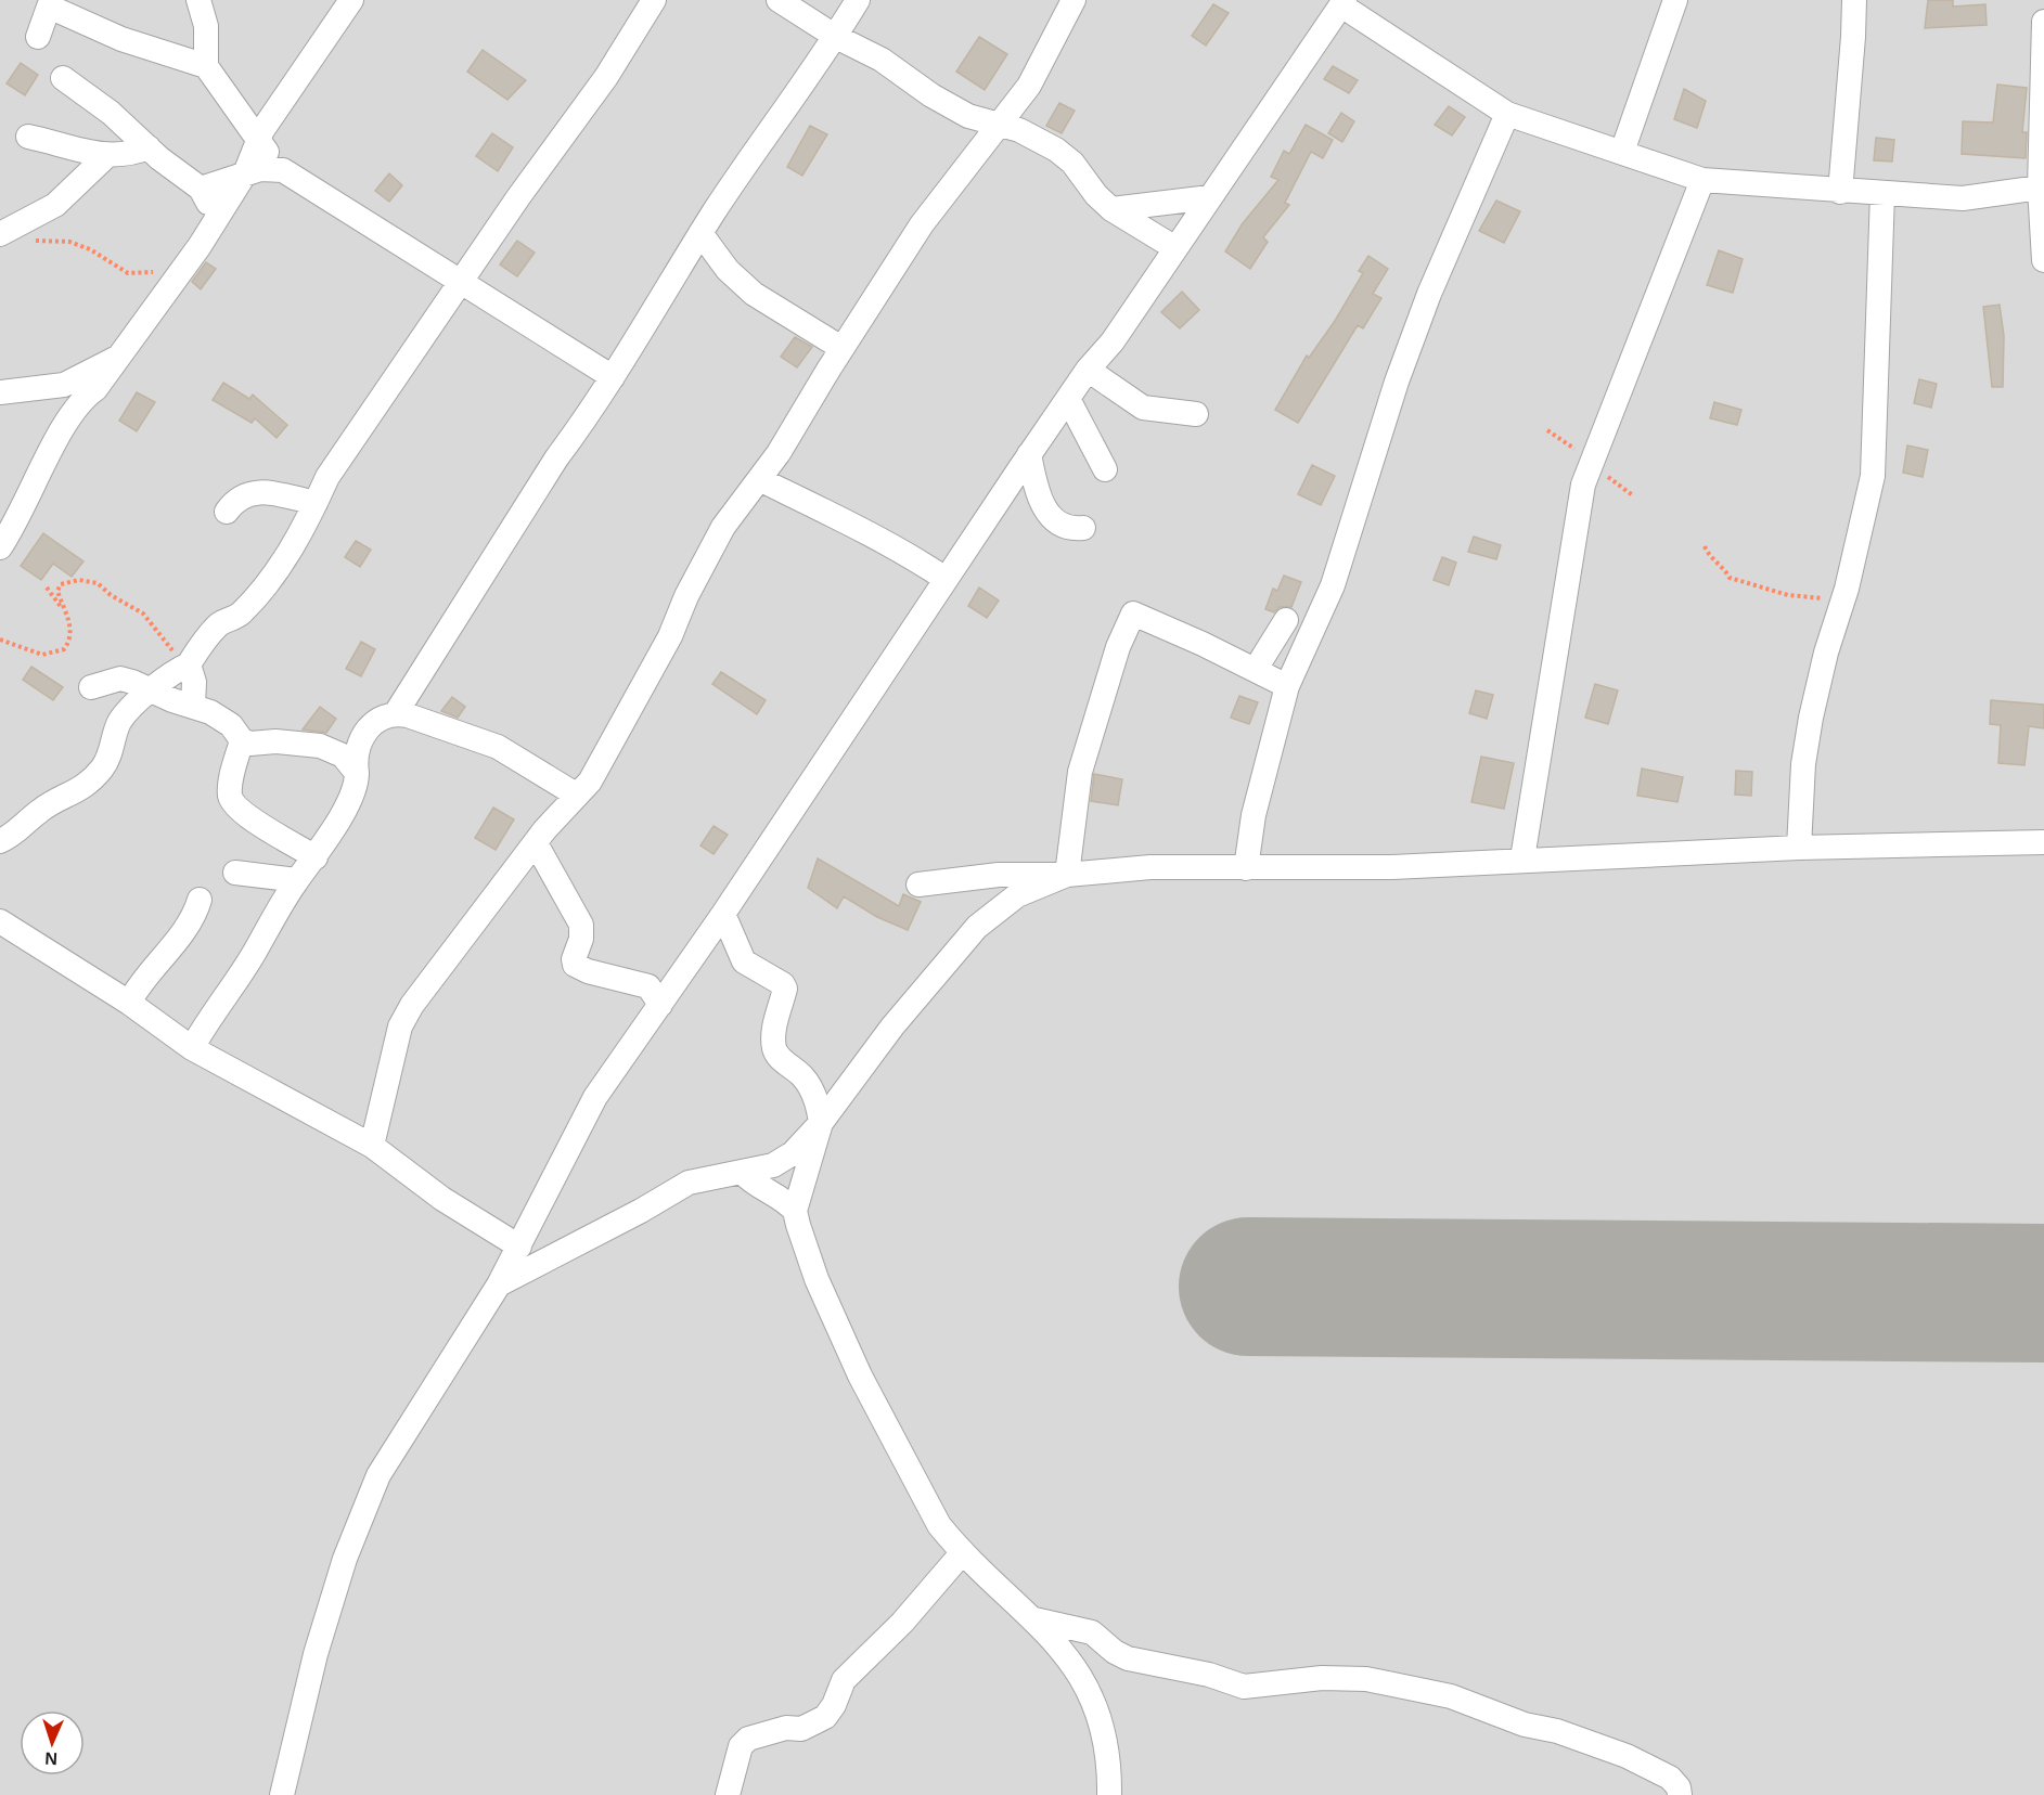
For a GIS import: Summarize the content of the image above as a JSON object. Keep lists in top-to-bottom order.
{
  "north": "bottom"
}
